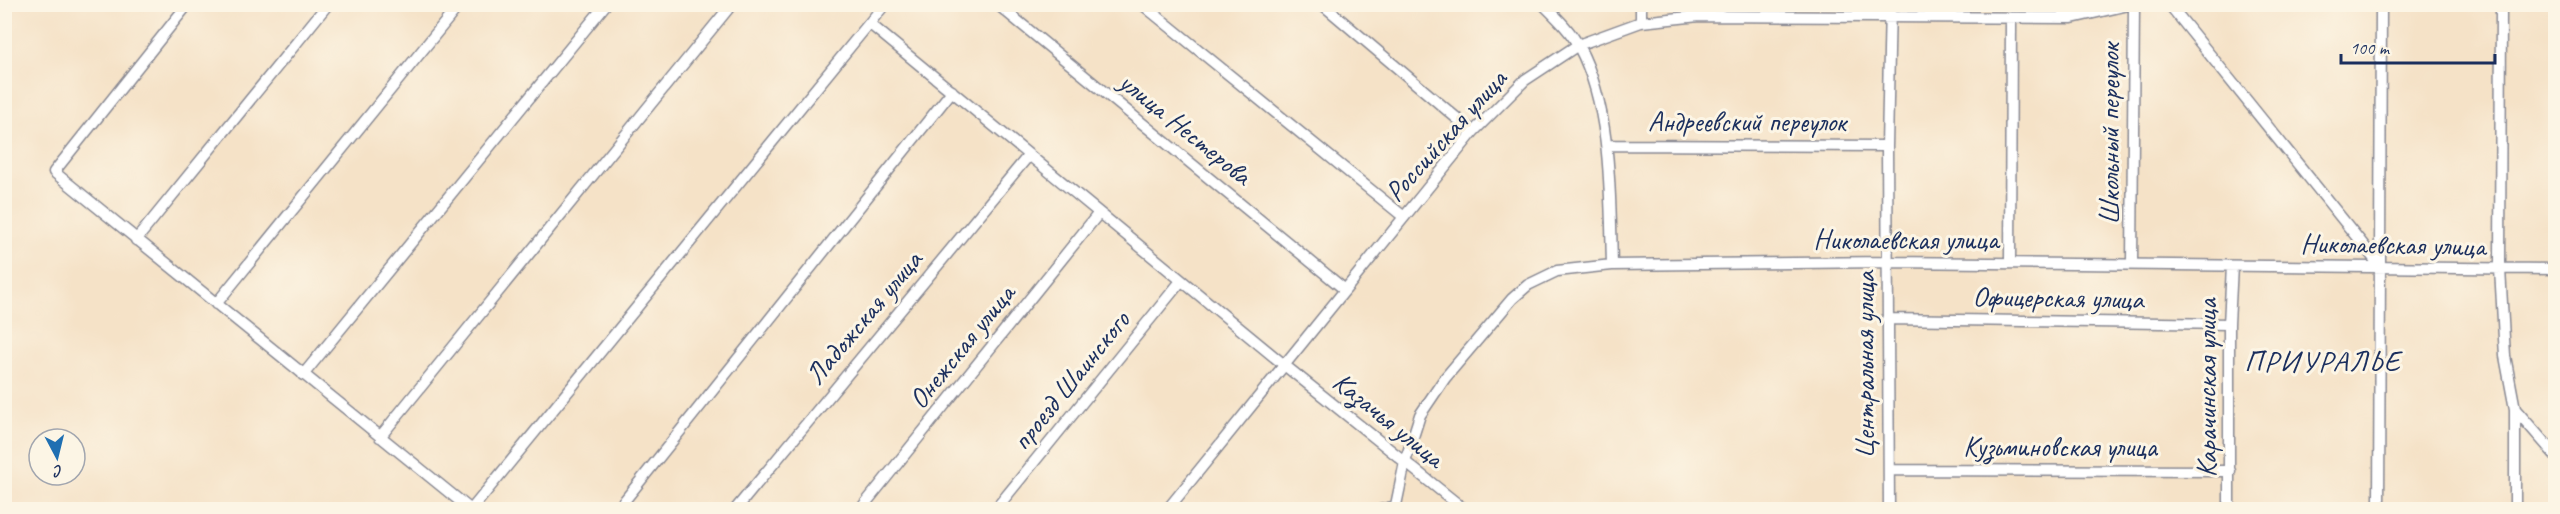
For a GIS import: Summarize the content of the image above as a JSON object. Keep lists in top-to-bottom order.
{
  "streets": {
    "street": [
      "Андреевский переулок",
      "улица Нестерова",
      "Школьный переулок",
      "Российская улица",
      "Николаевская улица",
      "Офицерская улица",
      "Ладожская улица",
      "Онежская улица",
      "Центральная улица",
      "проезд Шаинского",
      "Карачинская улица",
      "Казачья улица",
      "Кузьминовская улица"
    ]
  },
  "crossings": [
    ["Андреевский переулок", "Центральная улица"],
    ["улица Нестерова", "Российская улица"],
    ["Школьный переулок", "Российская улица"],
    ["Школьный переулок", "Николаевская улица"],
    ["Российская улица", "Центральная улица"],
    ["Российская улица", "Казачья улица"],
    ["Николаевская улица", "Центральная улица"],
    ["Николаевская улица", "Карачинская улица"],
    ["Николаевская улица", "Казачья улица"],
    ["Офицерская улица", "Центральная улица"],
    ["Офицерская улица", "Карачинская улица"],
    ["Центральная улица", "Кузьминовская улица"],
    ["Карачинская улица", "Кузьминовская улица"]
  ],
  "districts": ["ПРИУРАЛЬЕ"],
  "scale_bar": "100 m",
  "north": "bottom"
}
